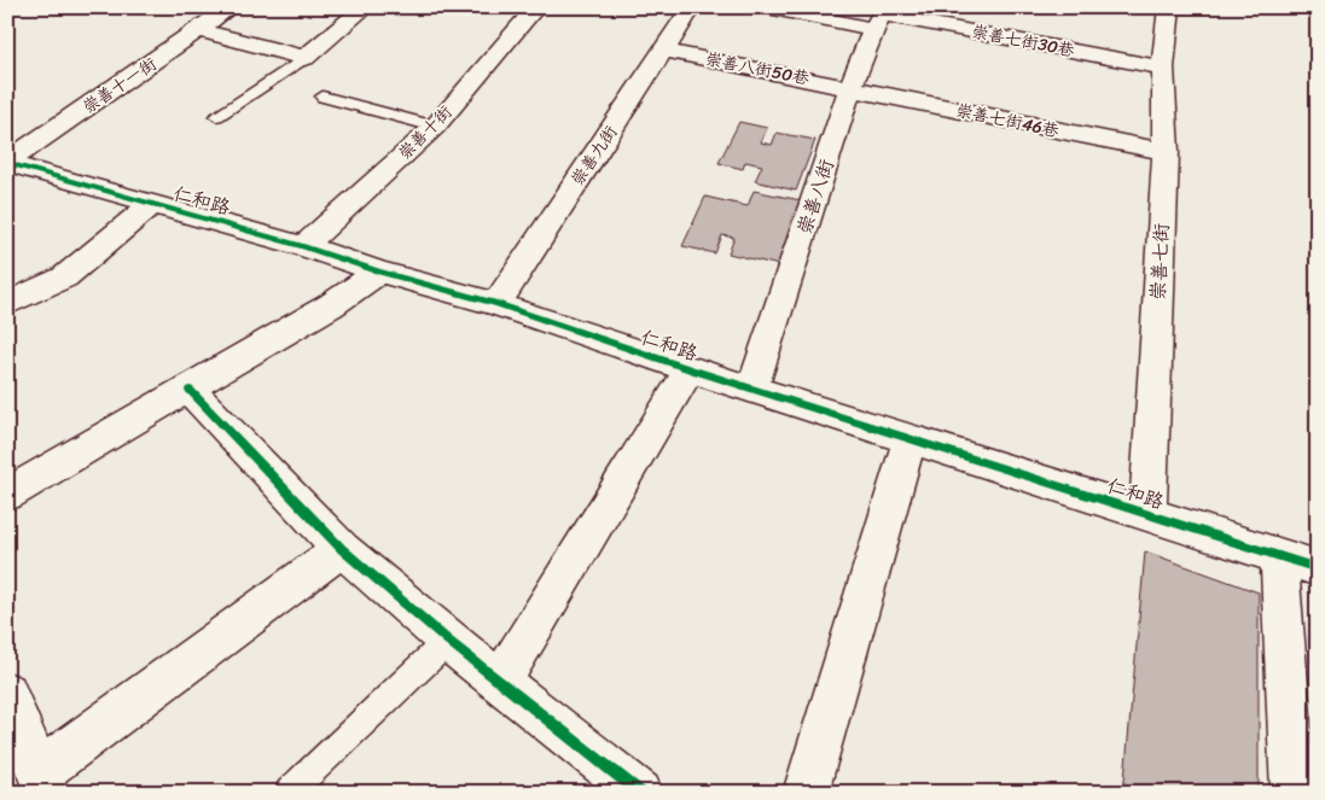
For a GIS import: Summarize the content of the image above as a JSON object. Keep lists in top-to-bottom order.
{
  "streets": {
    "street": [
      "崇善七街30巷",
      "崇善八街50巷",
      "崇善十一街",
      "崇善七街46巷",
      "崇善十街",
      "崇善九街",
      "崇善八街",
      "仁和路",
      "崇善七街"
    ]
  },
  "crossings": [
    ["崇善七街30巷", "崇善八街"],
    ["崇善七街30巷", "崇善七街"],
    ["崇善八街50巷", "崇善七街46巷"],
    ["崇善八街50巷", "崇善九街"],
    ["崇善八街50巷", "崇善八街"],
    ["崇善十一街", "仁和路"],
    ["崇善七街46巷", "崇善八街"],
    ["崇善七街46巷", "崇善七街"],
    ["崇善十街", "仁和路"],
    ["崇善九街", "仁和路"],
    ["崇善八街", "仁和路"],
    ["仁和路", "崇善七街"]
  ]
}
